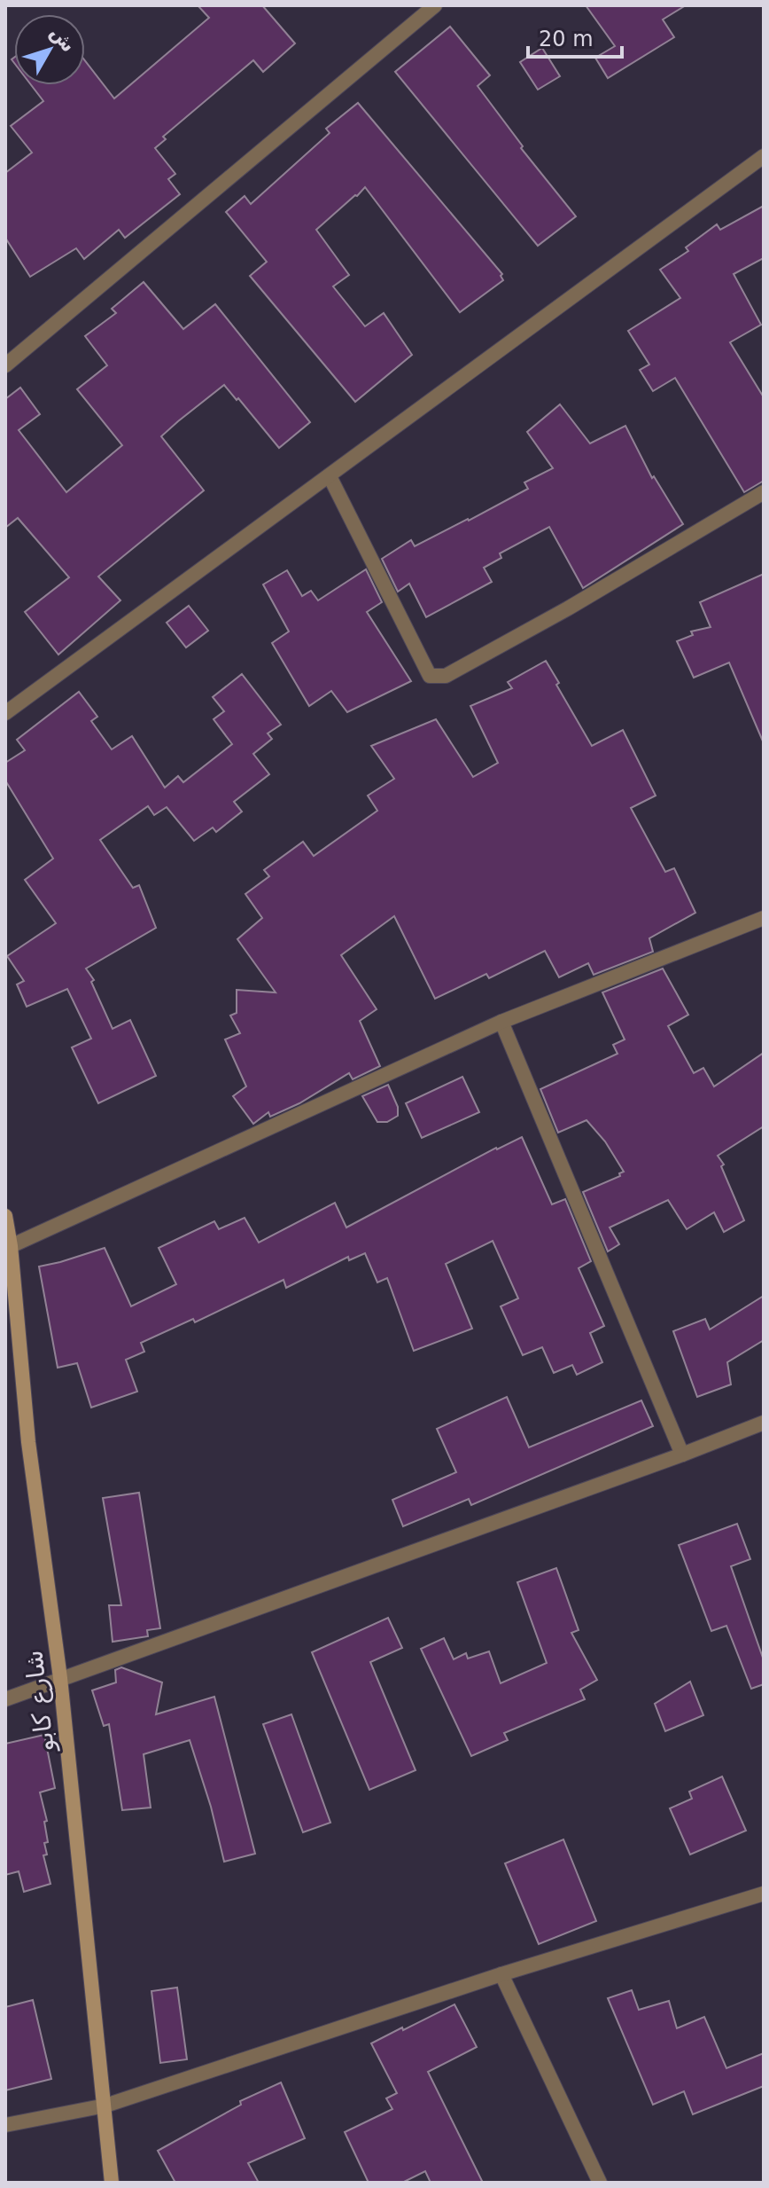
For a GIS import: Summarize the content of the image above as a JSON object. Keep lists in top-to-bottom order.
{
  "streets": {
    "street": ["شارع كابو"]
  },
  "scale_bar": "20 m",
  "north": "top right"
}
